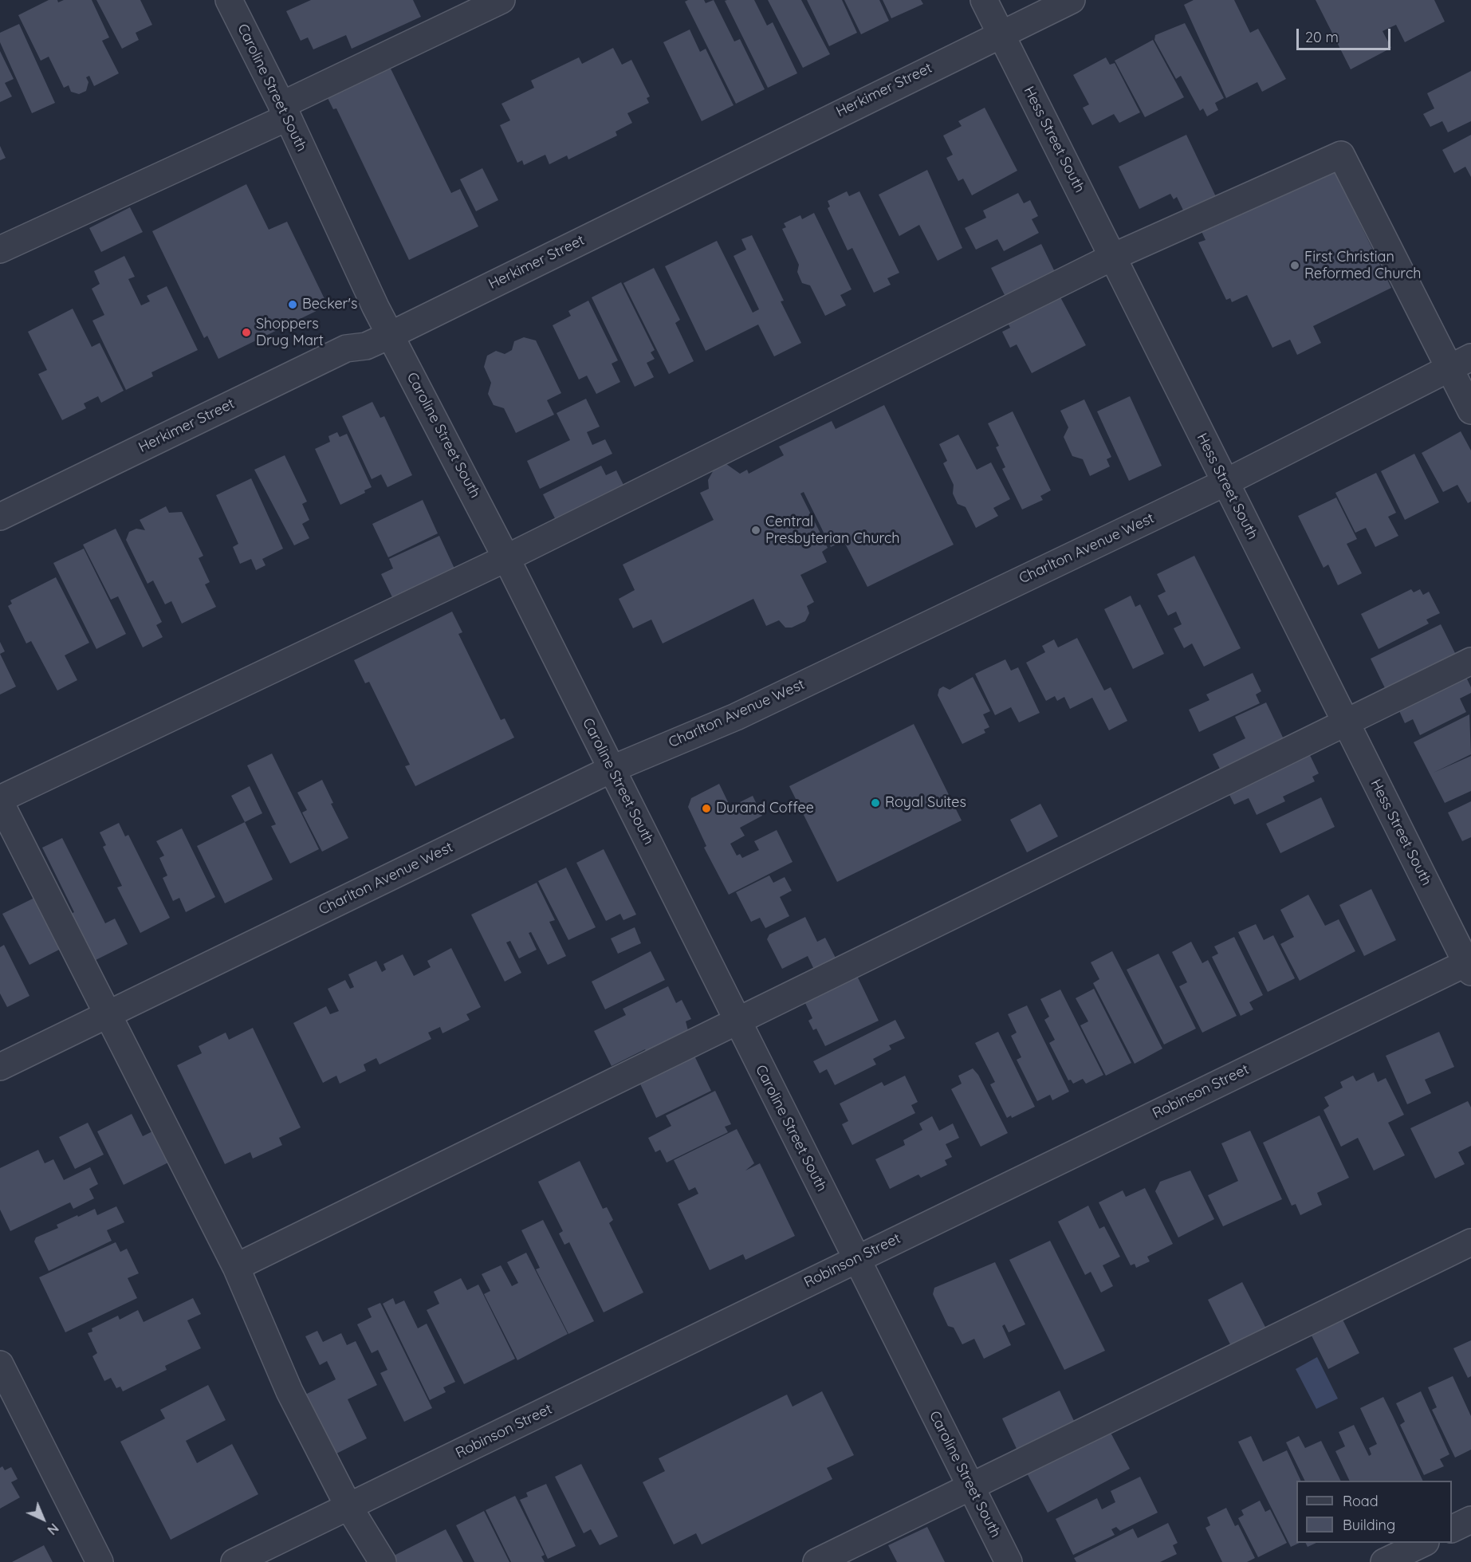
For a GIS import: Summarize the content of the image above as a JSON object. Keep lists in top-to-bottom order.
{
  "streets": {
    "street": [
      "Caroline Street South",
      "Herkimer Street",
      "Hess Street South",
      "Charlton Avenue West",
      "Robinson Street"
    ]
  },
  "crossings": [
    ["Caroline Street South", "Herkimer Street"],
    ["Caroline Street South", "Charlton Avenue West"],
    ["Caroline Street South", "Robinson Street"],
    ["Herkimer Street", "Hess Street South"],
    ["Hess Street South", "Charlton Avenue West"],
    ["Hess Street South", "Robinson Street"]
  ],
  "places": [
    "First Christian Reformed Church",
    "Becker's",
    "Shoppers Drug Mart",
    "Central Presbyterian Church",
    "Royal Suites",
    "Durand Coffee"
  ],
  "legend": ["Road", "Building"],
  "scale_bar": "20 m",
  "north": "bottom right"
}
